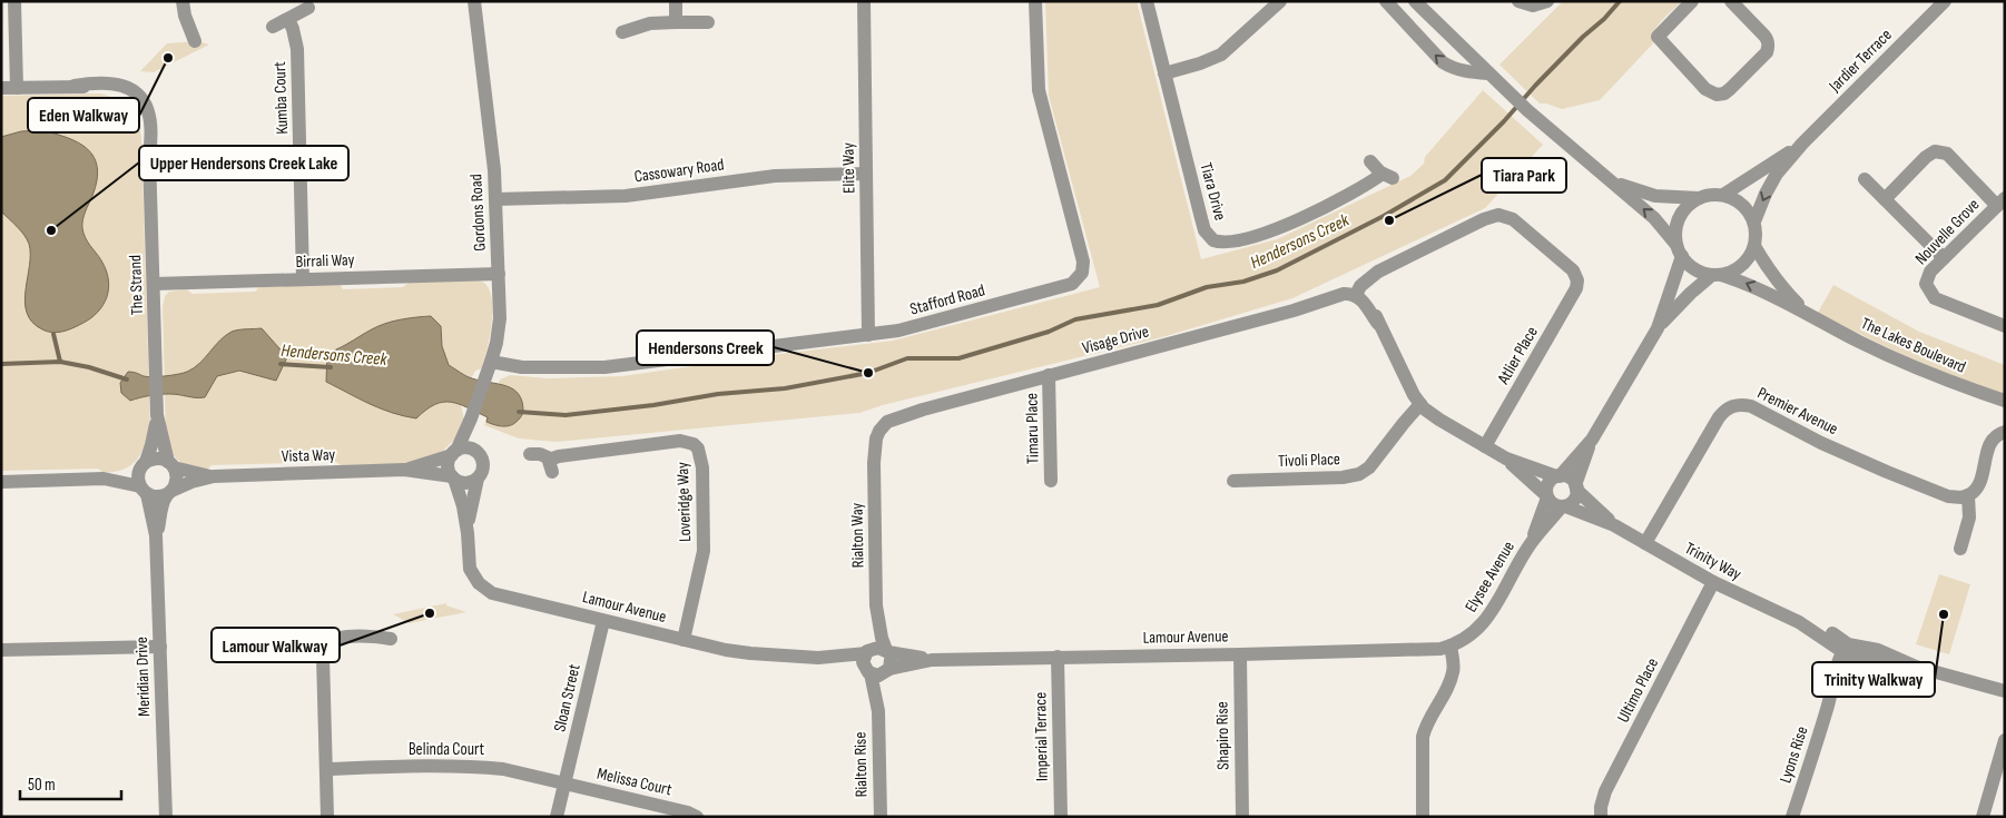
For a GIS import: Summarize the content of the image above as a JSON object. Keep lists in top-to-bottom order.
{
  "streets": {
    "street": [
      "Jardier Terrace",
      "Kumba Court",
      "Elite Way",
      "Cassowary Road",
      "Tiara Drive",
      "Gordons Road",
      "Nouvelle Grove",
      "Birrali Way",
      "The Strand",
      "Stafford Road",
      "Visage Drive",
      "The Lakes Boulevard",
      "Atlier Place",
      "Premier Avenue",
      "Timaru Place",
      "Vista Way",
      "Tivoli Place",
      "Loveridge Way",
      "Rialton Way",
      "Trinity Way",
      "Elysee Avenue",
      "Lamour Avenue",
      "Meridian Drive",
      "Ultimo Place",
      "Sloan Street",
      "Shapiro Rise",
      "Imperial Terrace",
      "Belinda Court",
      "Lyons Rise",
      "Rialton Rise",
      "Melissa Court"
    ]
  },
  "crossings": [
    ["Jardier Terrace", "The Lakes Boulevard"],
    ["Kumba Court", "Birrali Way"],
    ["Elite Way", "Cassowary Road"],
    ["Elite Way", "Stafford Road"],
    ["Cassowary Road", "Gordons Road"],
    ["Gordons Road", "Birrali Way"],
    ["Gordons Road", "Stafford Road"],
    ["Gordons Road", "Vista Way"],
    ["Gordons Road", "Lamour Avenue"],
    ["Birrali Way", "The Strand"],
    ["The Strand", "Vista Way"],
    ["The Strand", "Meridian Drive"],
    ["Visage Drive", "Atlier Place"],
    ["Visage Drive", "Timaru Place"],
    ["Visage Drive", "Rialton Way"],
    ["Premier Avenue", "Trinity Way"],
    ["Vista Way", "Lamour Avenue"],
    ["Vista Way", "Meridian Drive"],
    ["Loveridge Way", "Lamour Avenue"],
    ["Rialton Way", "Lamour Avenue"],
    ["Rialton Way", "Rialton Rise"],
    ["Trinity Way", "Elysee Avenue"],
    ["Trinity Way", "Ultimo Place"],
    ["Trinity Way", "Lyons Rise"],
    ["Elysee Avenue", "Lamour Avenue"],
    ["Lamour Avenue", "Sloan Street"],
    ["Lamour Avenue", "Shapiro Rise"],
    ["Lamour Avenue", "Imperial Terrace"],
    ["Lamour Avenue", "Rialton Rise"],
    ["Sloan Street", "Belinda Court"],
    ["Sloan Street", "Melissa Court"],
    ["Belinda Court", "Melissa Court"]
  ],
  "water": ["Hendersons Creek"],
  "places": [
    "Eden Walkway",
    "Tiara Park",
    "Upper Hendersons Creek Lake",
    "Hendersons Creek",
    "Lamour Walkway",
    "Trinity Walkway"
  ],
  "scale_bar": "50 m"
}
